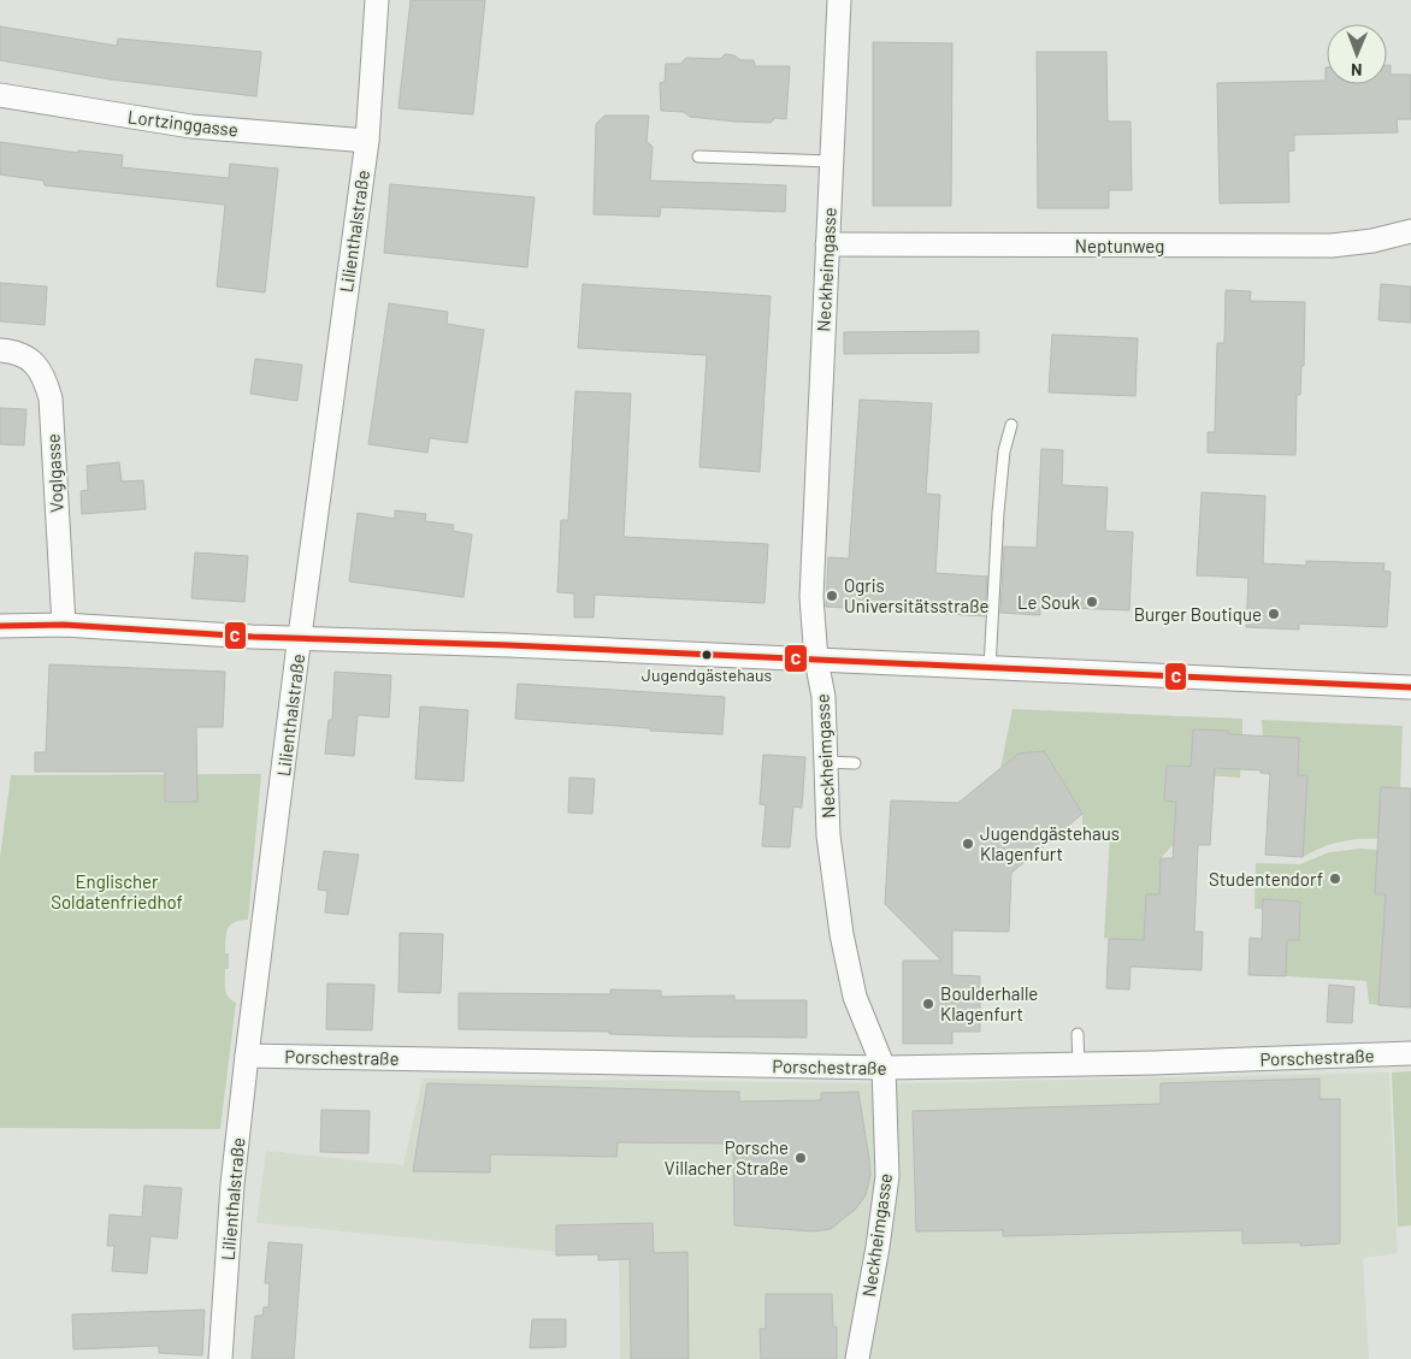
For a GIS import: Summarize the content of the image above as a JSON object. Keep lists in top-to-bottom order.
{
  "streets": {
    "street": [
      "Lortzinggasse",
      "Lilienthalstraße",
      "Neptunweg",
      "Neckheimgasse",
      "Voglgasse",
      "Porschestraße"
    ]
  },
  "crossings": [
    ["Lortzinggasse", "Lilienthalstraße"],
    ["Lilienthalstraße", "Porschestraße"],
    ["Neptunweg", "Neckheimgasse"],
    ["Neckheimgasse", "Porschestraße"]
  ],
  "parks": ["Englischer Soldatenfriedhof"],
  "places": [
    "Ogris Universitätsstraße",
    "Le Souk",
    "Burger Boutique",
    "Jugendgästehaus",
    "Jugendgästehaus Klagenfurt",
    "Studentendorf",
    "Boulderhalle Klagenfurt",
    "Porsche Villacher Straße"
  ],
  "lines": ["transit line C"],
  "north": "bottom"
}
